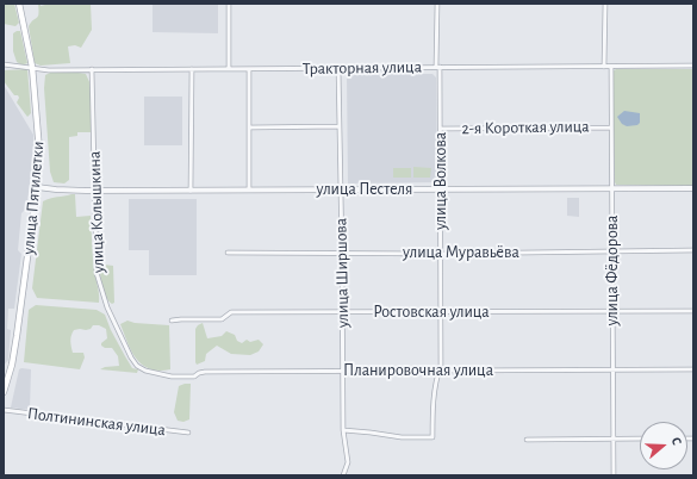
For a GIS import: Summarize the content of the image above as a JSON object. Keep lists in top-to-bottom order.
{
  "streets": {
    "main road": ["улица Пятилетки"],
    "street": [
      "Тракторная улица",
      "2-я Короткая улица",
      "улица Волкова",
      "улица Пестеля",
      "улица Колышкина",
      "улица Муравьёва",
      "улица Фёдорова",
      "улица Ширшова",
      "Ростовская улица",
      "Планировочная улица",
      "Полтининская улица"
    ]
  },
  "crossings": [
    ["Тракторная улица", "улица Волкова"],
    ["Тракторная улица", "улица Пятилетки"],
    ["Тракторная улица", "улица Колышкина"],
    ["Тракторная улица", "улица Фёдорова"],
    ["Тракторная улица", "улица Ширшова"],
    ["2-я Короткая улица", "улица Волкова"],
    ["2-я Короткая улица", "улица Фёдорова"],
    ["улица Волкова", "улица Пестеля"],
    ["улица Волкова", "улица Муравьёва"],
    ["улица Волкова", "улица Ширшова"],
    ["улица Волкова", "Ростовская улица"],
    ["улица Волкова", "Планировочная улица"],
    ["улица Пестеля", "улица Пятилетки"],
    ["улица Пестеля", "улица Колышкина"],
    ["улица Пестеля", "улица Фёдорова"],
    ["улица Пестеля", "улица Ширшова"],
    ["улица Колышкина", "Планировочная улица"],
    ["улица Муравьёва", "улица Фёдорова"],
    ["улица Муравьёва", "улица Ширшова"],
    ["улица Фёдорова", "Ростовская улица"],
    ["улица Фёдорова", "Планировочная улица"],
    ["улица Ширшова", "Ростовская улица"],
    ["улица Ширшова", "Планировочная улица"]
  ],
  "north": "right"
}
